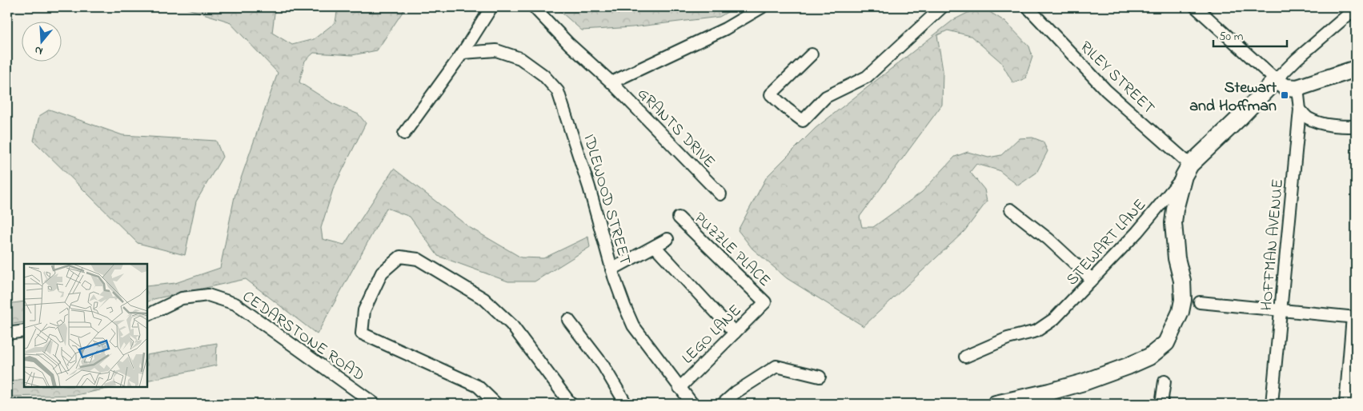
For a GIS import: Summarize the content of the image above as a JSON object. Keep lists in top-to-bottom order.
{
  "streets": {
    "street": [
      "RILEY STREET",
      "GRANTS DRIVE",
      "IDLEWOOD STREET",
      "STEWART LANE",
      "HOFFMAN AVENUE",
      "PUZZLE PLACE",
      "LEGO LANE",
      "CEDARSTONE ROAD"
    ]
  },
  "crossings": [
    ["RILEY STREET", "STEWART LANE"],
    ["IDLEWOOD STREET", "LEGO LANE"],
    ["PUZZLE PLACE", "LEGO LANE"]
  ],
  "places": {
    "transit": ["Stewart and Hoffman"]
  },
  "scale_bar": "50 m",
  "north": "bottom"
}
